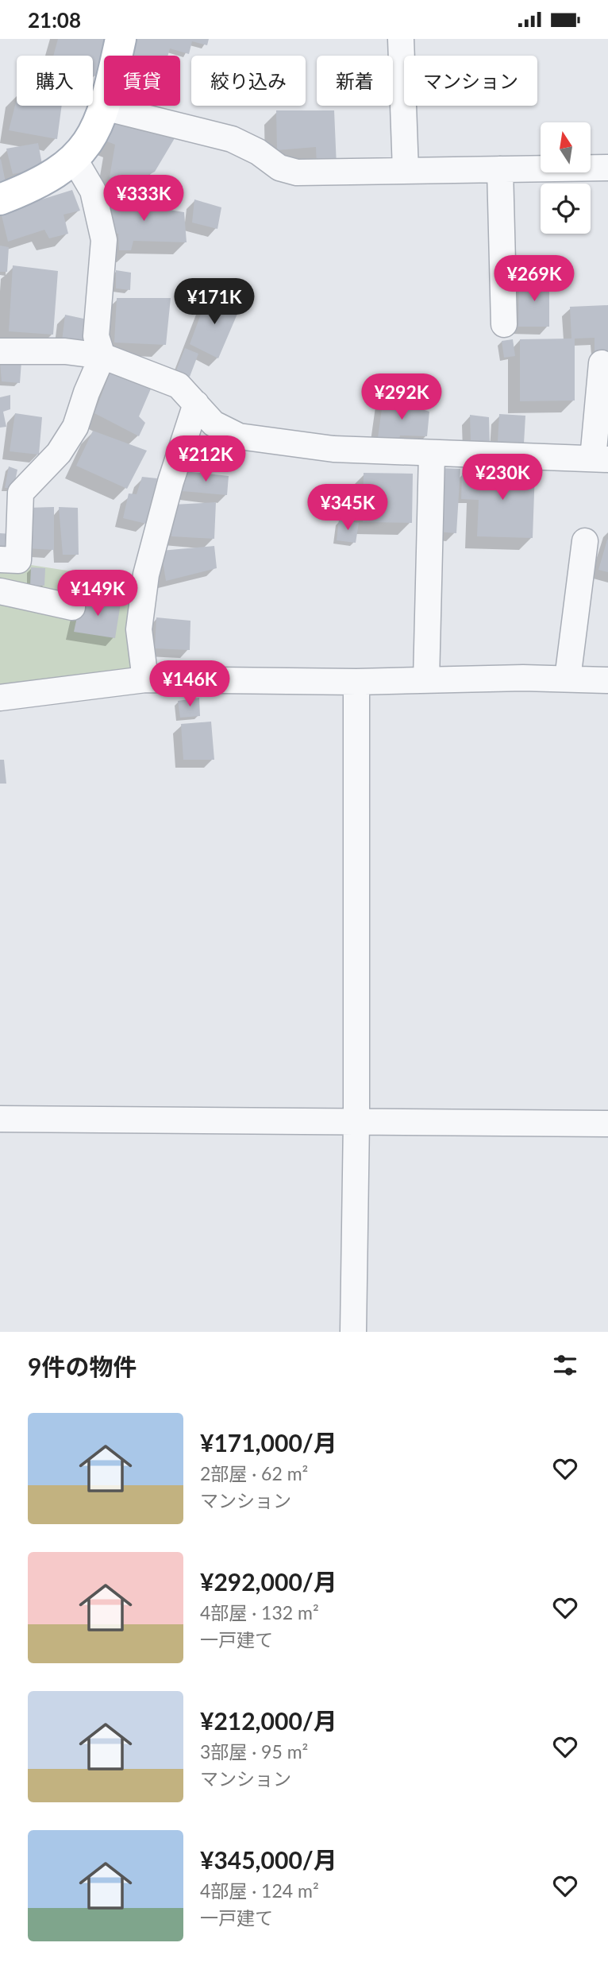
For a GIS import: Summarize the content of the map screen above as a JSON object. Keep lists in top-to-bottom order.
{
  "north": "top",
  "page": {
    "status": "21:08",
    "chip": [
      "購入",
      "賃貸",
      "絞り込み",
      "新着",
      "マンション"
    ],
    "price": [
      "¥333K",
      "¥269K",
      "¥171K",
      "¥292K",
      "¥212K",
      "¥230K",
      "¥345K",
      "¥149K",
      "¥146K"
    ],
    "heading": "9件の物件",
    "list": [
      {
        "name": "¥171,000/月",
        "note": "2部屋 · 62 m² · マンション"
      },
      {
        "name": "¥292,000/月",
        "note": "4部屋 · 132 m² · 一戸建て"
      },
      {
        "name": "¥212,000/月",
        "note": "3部屋 · 95 m² · マンション"
      },
      {
        "name": "¥345,000/月",
        "note": "4部屋 · 124 m² · 一戸建て"
      }
    ]
  }
}
